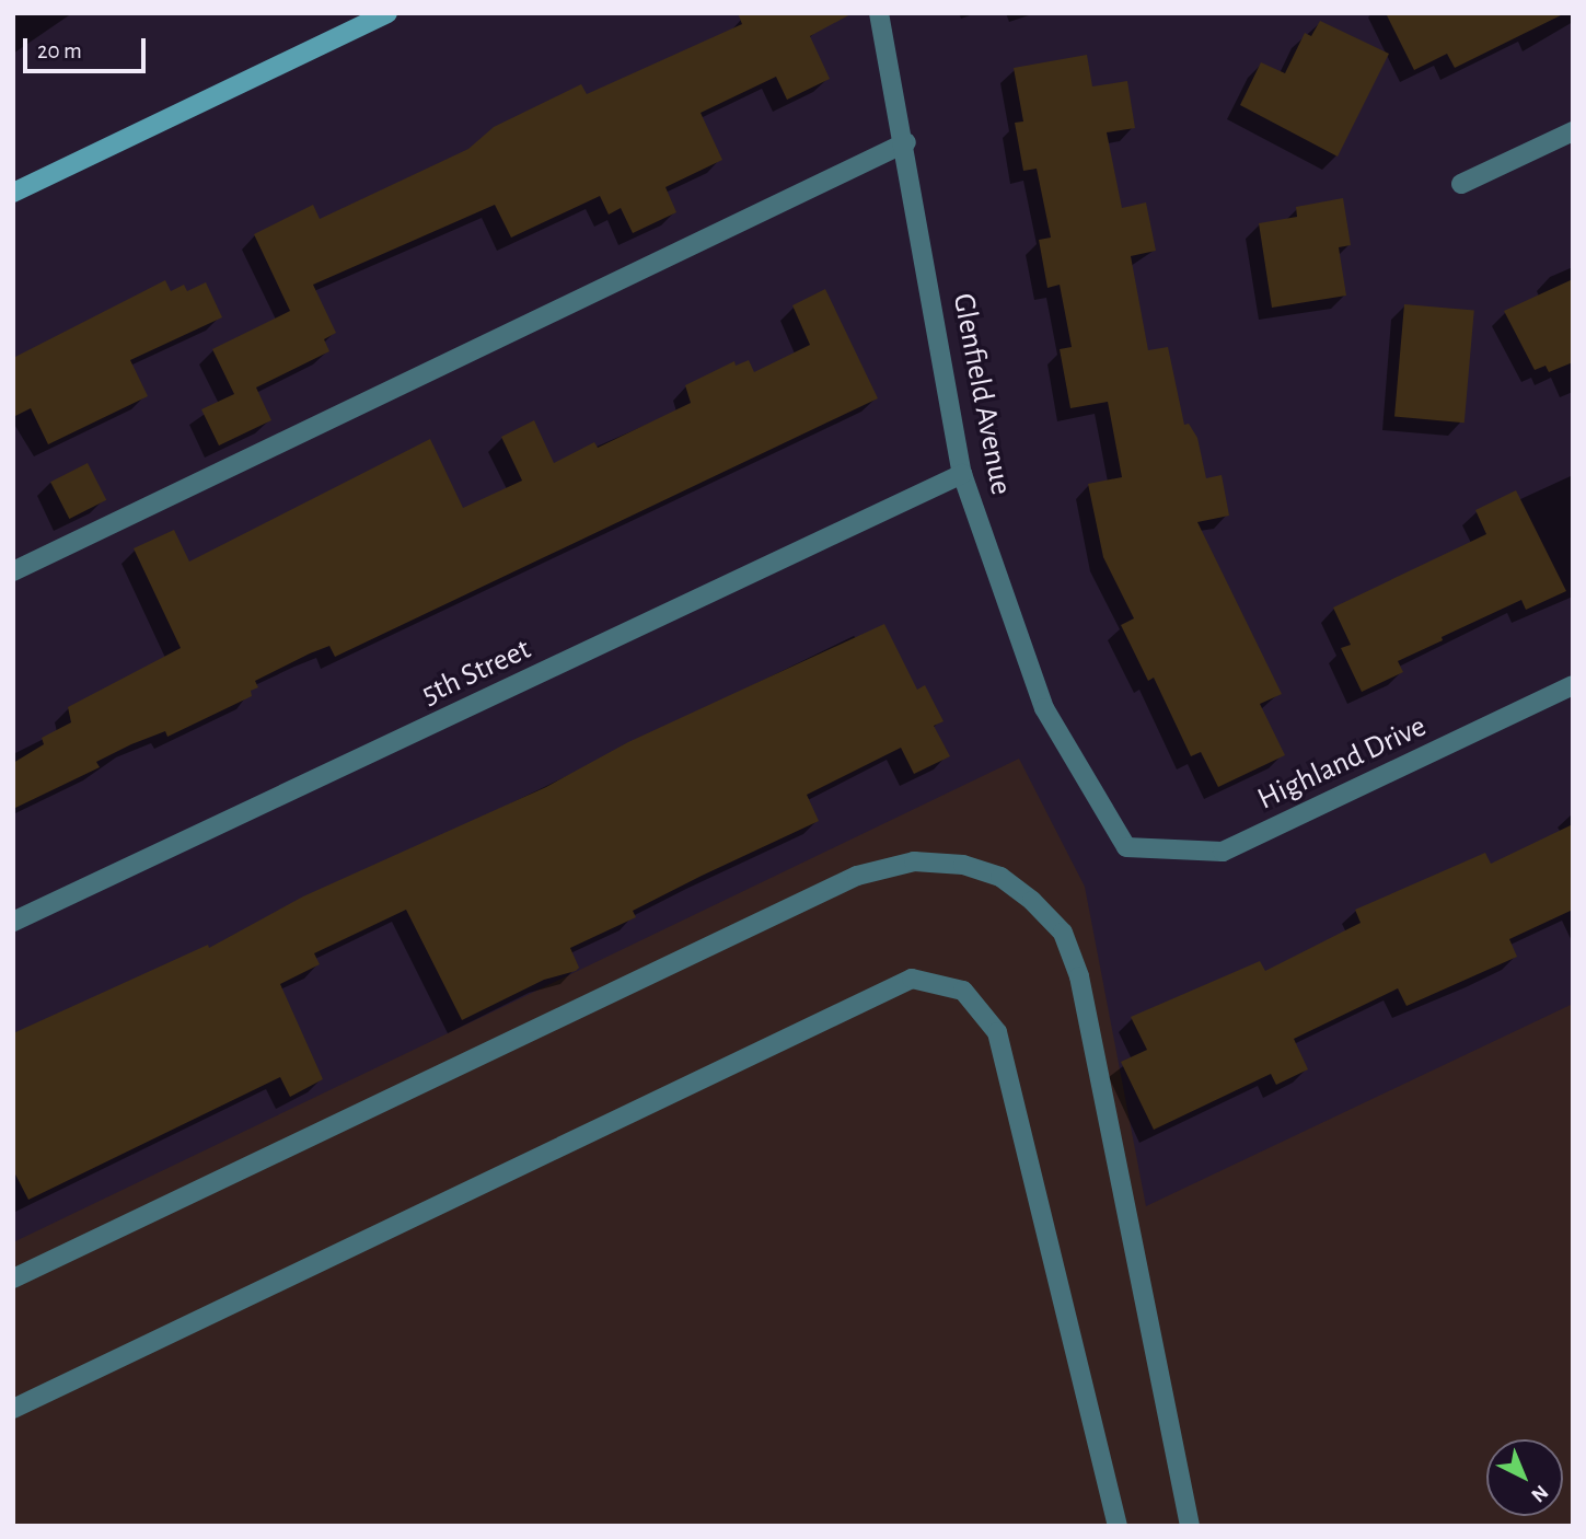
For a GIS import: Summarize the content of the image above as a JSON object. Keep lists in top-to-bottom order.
{
  "streets": {
    "street": ["Glenfield Avenue", "5th Street", "Highland Drive"]
  },
  "crossings": [
    ["Glenfield Avenue", "5th Street"],
    ["Glenfield Avenue", "Highland Drive"]
  ],
  "scale_bar": "20 m",
  "north": "bottom right"
}
